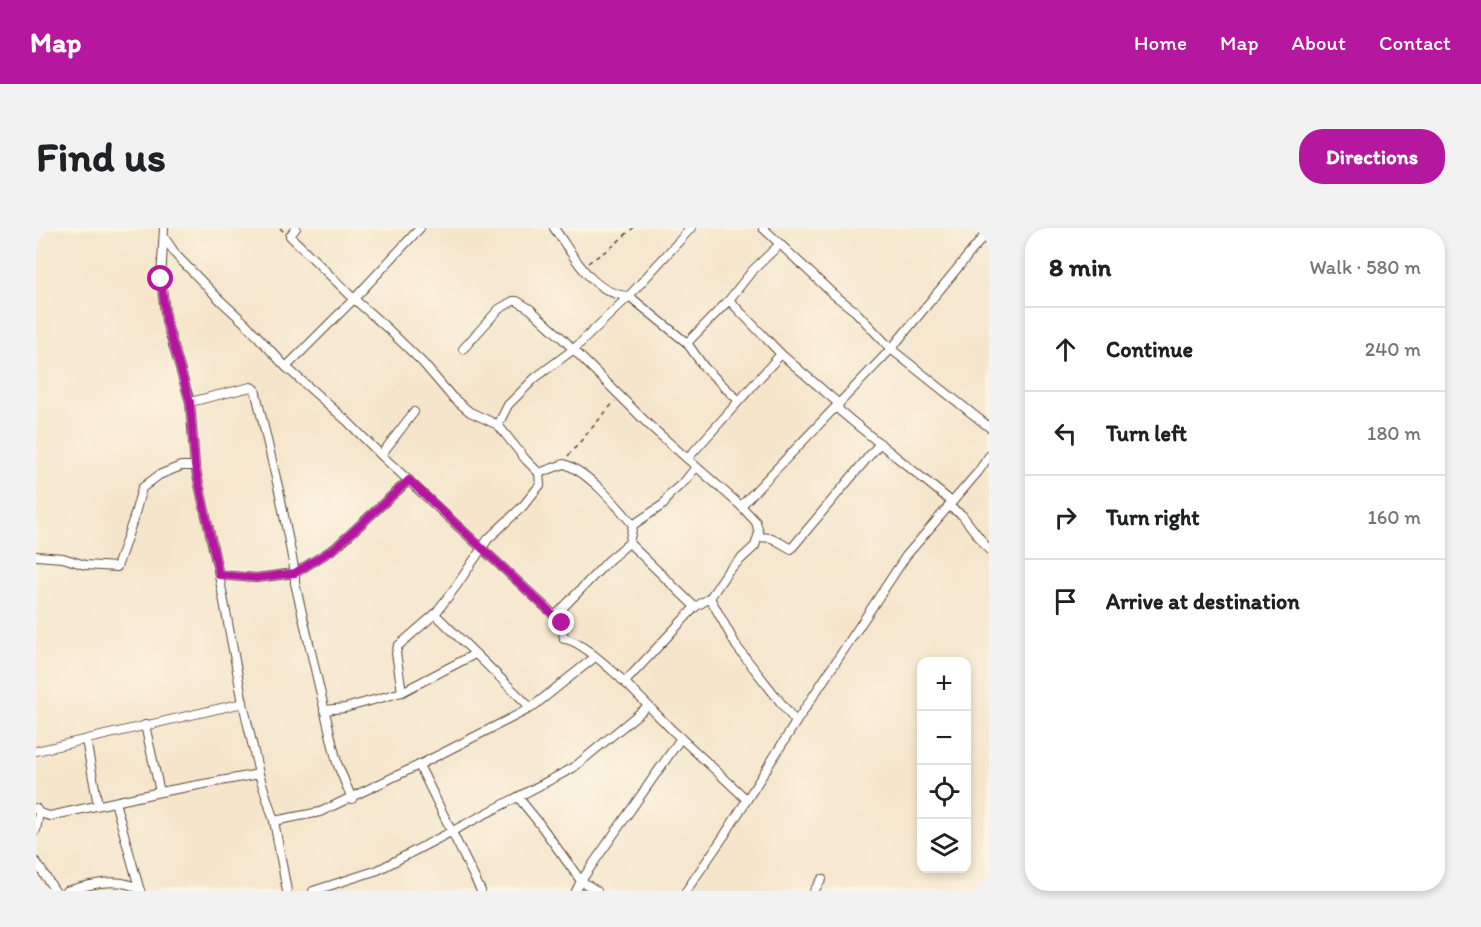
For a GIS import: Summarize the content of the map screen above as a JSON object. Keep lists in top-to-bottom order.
{
  "page": {
    "header": "Map",
    "nav": [
      "Home",
      "Map",
      "About",
      "Contact"
    ],
    "buttons": "Directions",
    "title": "Find us",
    "heading": ["8 min", "Walk · 580 m"],
    "list": [
      ["Continue", "240 m"],
      ["Turn left", "180 m"],
      ["Turn right", "160 m"],
      "Arrive at destination"
    ],
    "map_buttons": ["+", "−"]
  }
}
